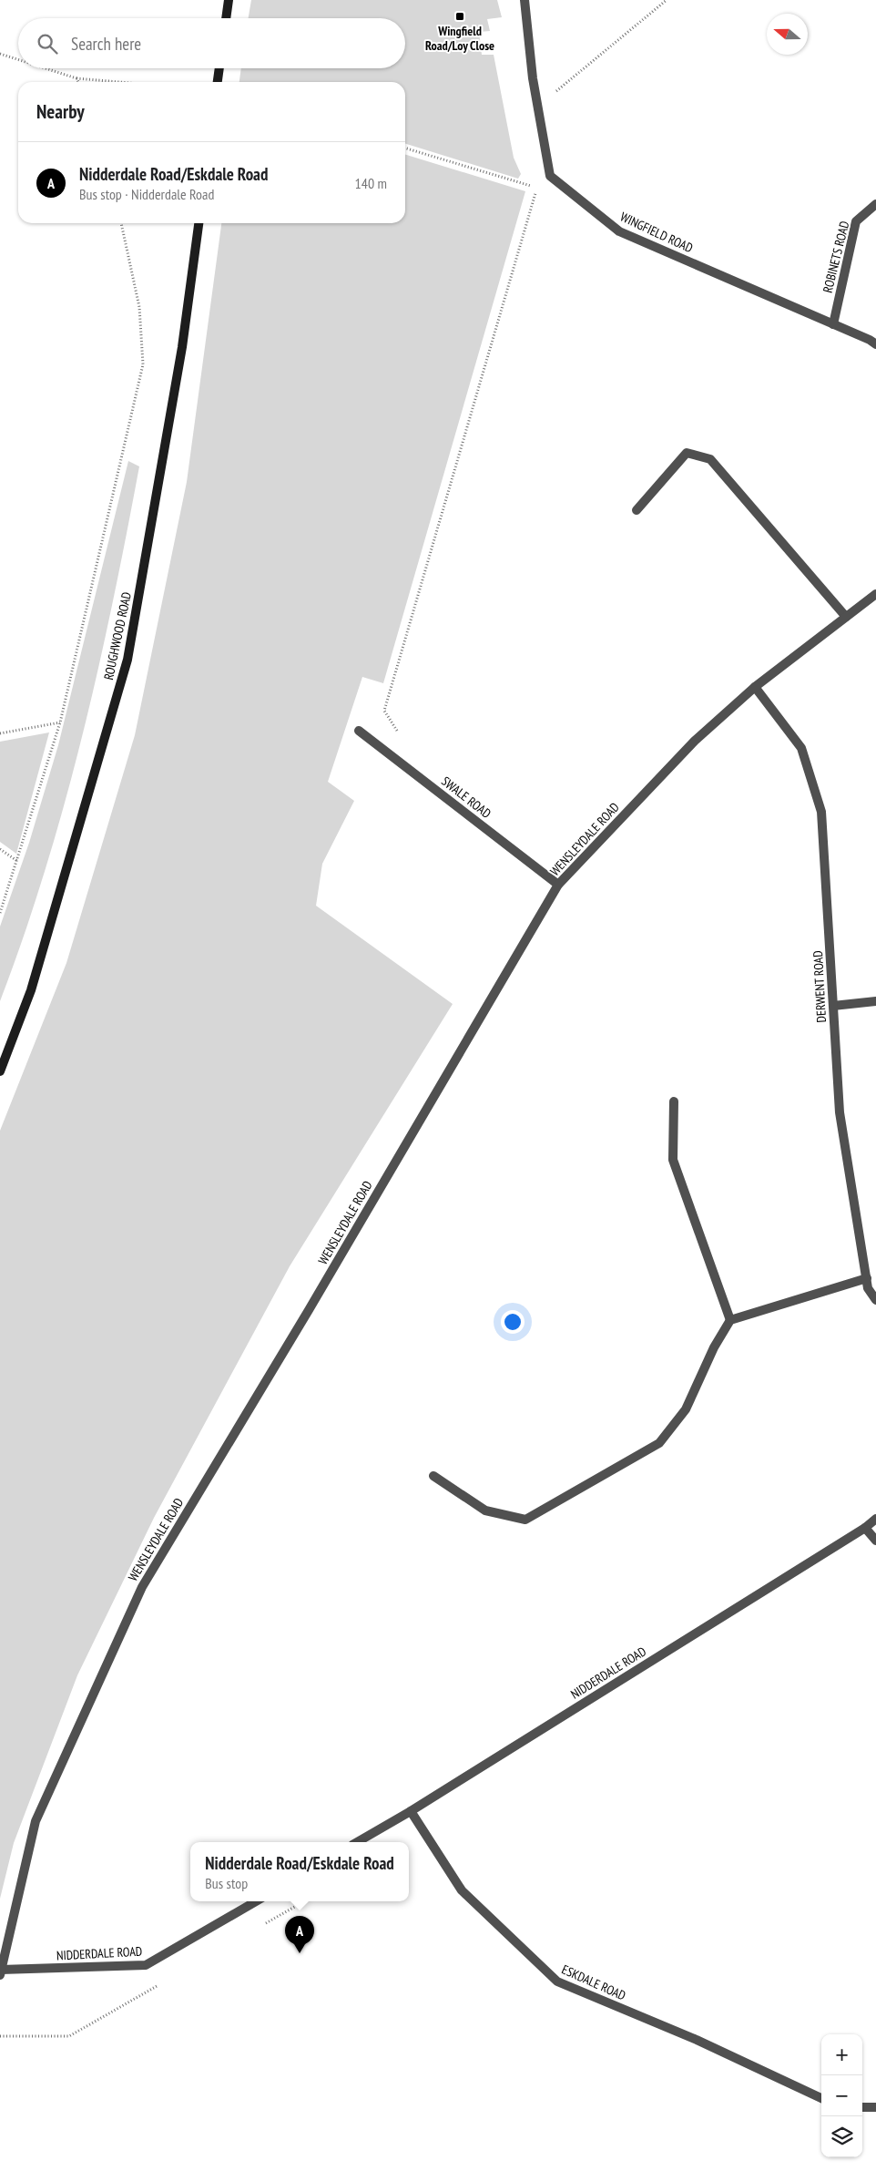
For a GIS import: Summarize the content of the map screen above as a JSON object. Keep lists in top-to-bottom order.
{
  "streets": {
    "street": [
      "WINGFIELD ROAD",
      "ROBINETS ROAD",
      "ROUGHWOOD ROAD",
      "SWALE ROAD",
      "WENSLEYDALE ROAD",
      "DERWENT ROAD",
      "NIDDERDALE ROAD",
      "ESKDALE ROAD"
    ]
  },
  "crossings": [
    ["WINGFIELD ROAD", "ROBINETS ROAD"],
    ["SWALE ROAD", "WENSLEYDALE ROAD"],
    ["WENSLEYDALE ROAD", "DERWENT ROAD"],
    ["WENSLEYDALE ROAD", "NIDDERDALE ROAD"],
    ["NIDDERDALE ROAD", "ESKDALE ROAD"]
  ],
  "places": {
    "transit": ["Wingfield Road/Loy Close"]
  },
  "north": "left",
  "page": {
    "search": "Search here",
    "heading": "Nearby",
    "list": [
      {
        "mark": "A",
        "name": "Nidderdale Road/Eskdale Road",
        "note": "Bus stop · Nidderdale Road",
        "value": "140 m"
      }
    ],
    "popup": ["Nidderdale Road/Eskdale Road", "Bus stop"],
    "pins": "A",
    "map_buttons": ["+", "−"]
  }
}
